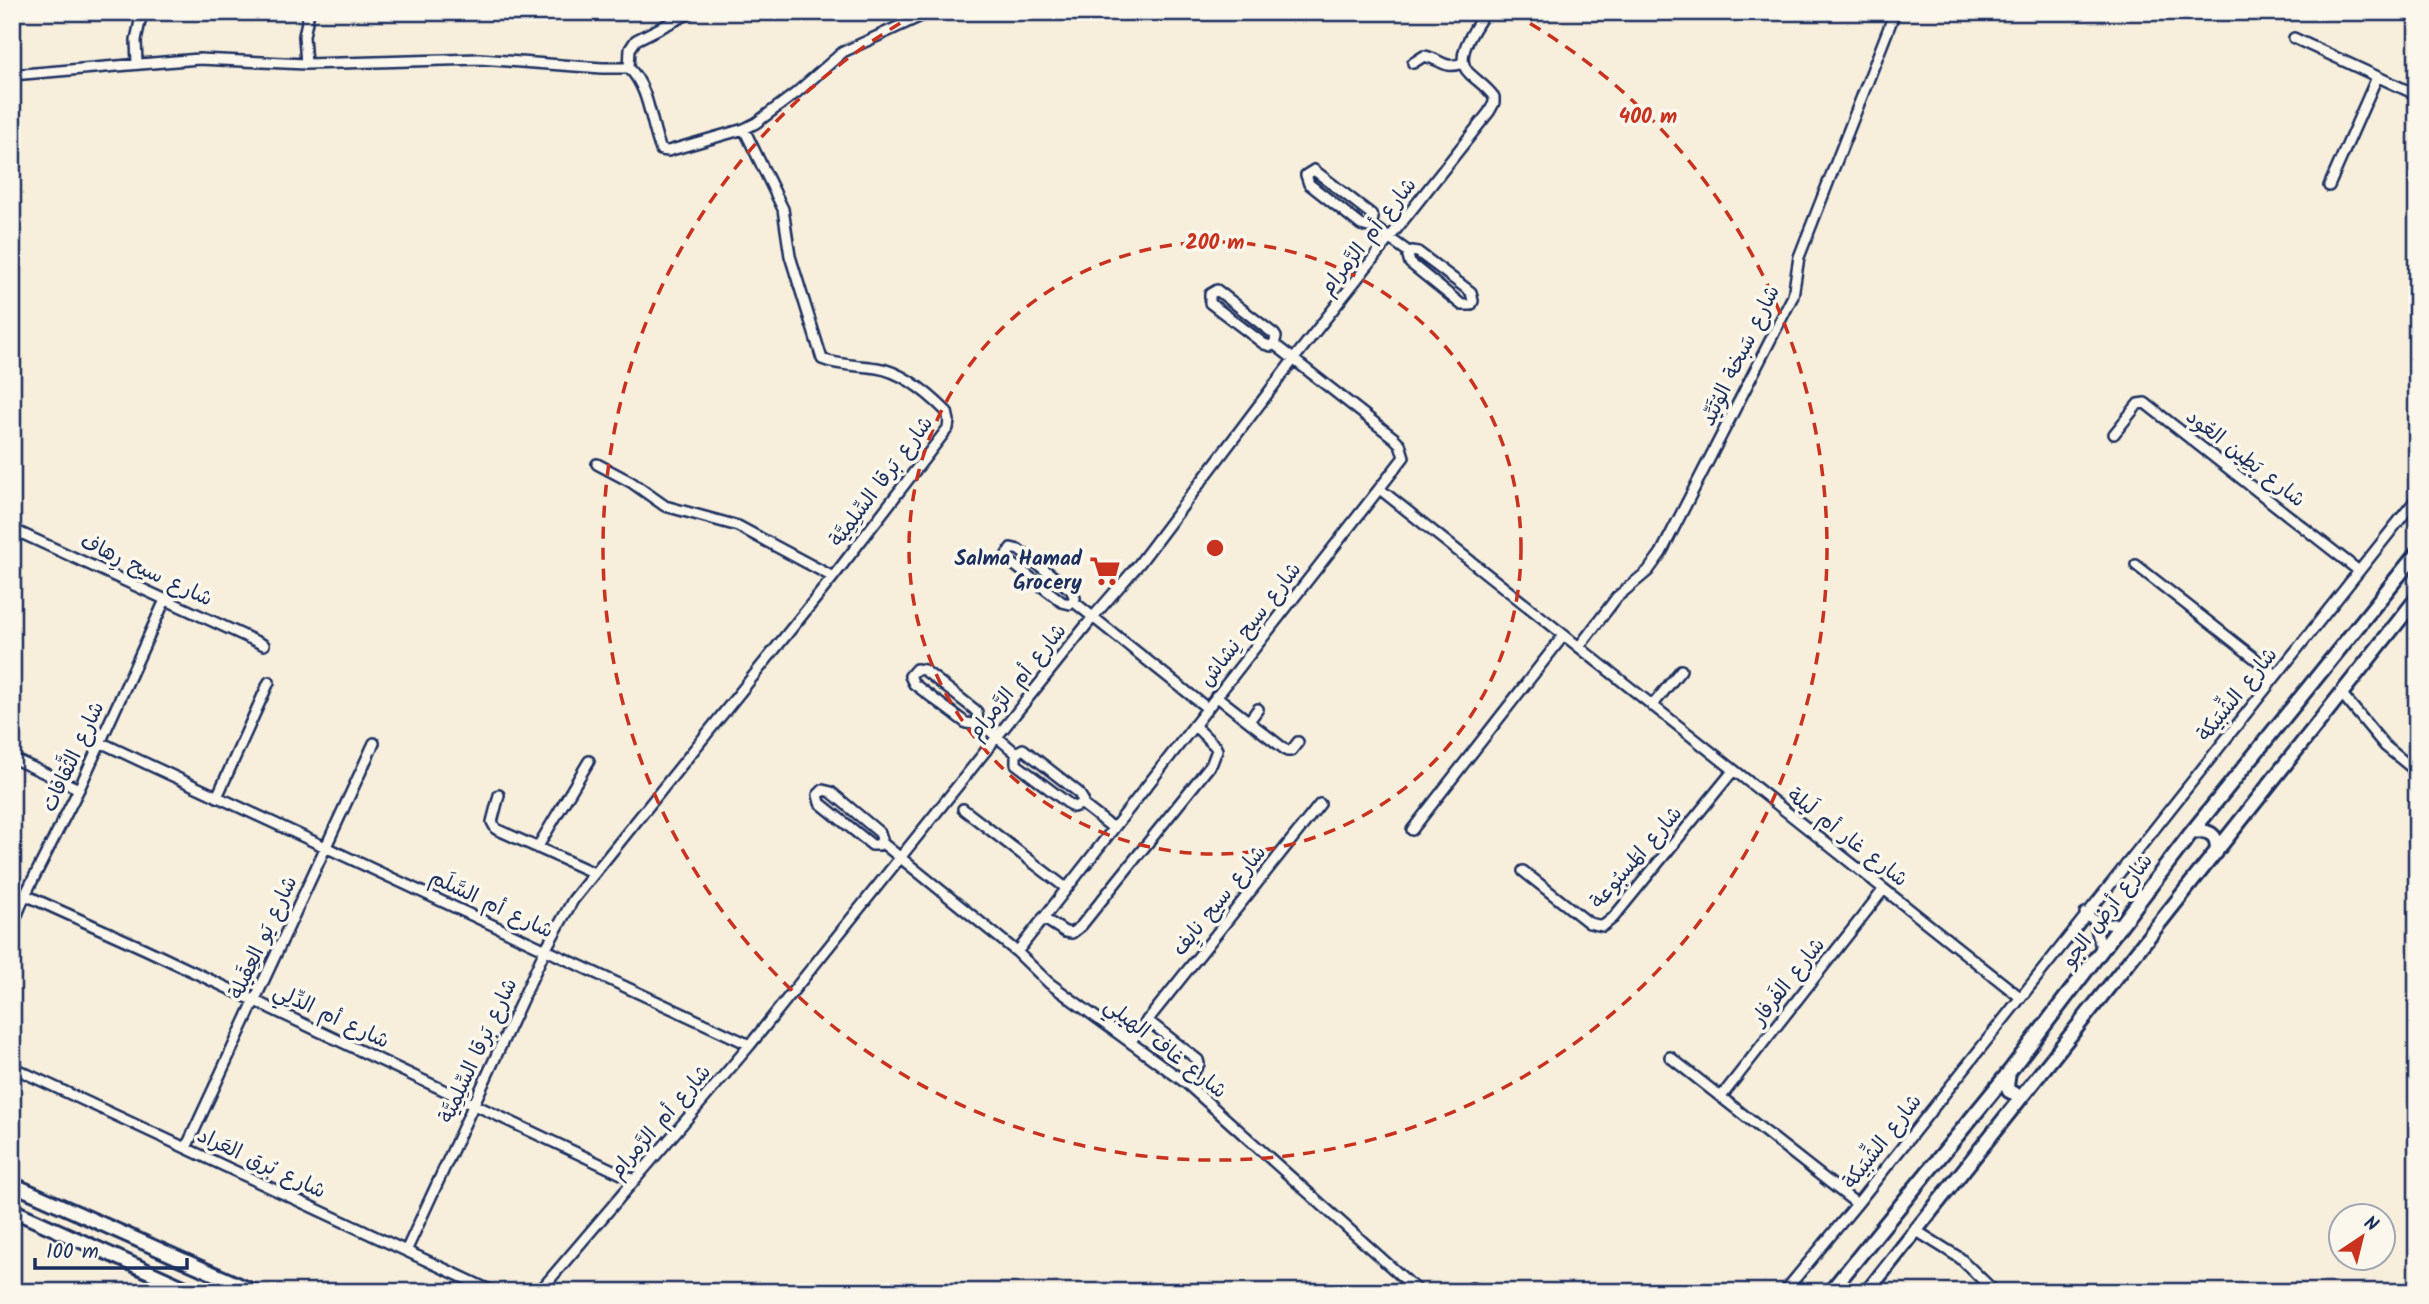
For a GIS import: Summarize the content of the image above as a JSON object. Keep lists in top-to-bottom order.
{
  "streets": {
    "main road": ["شارع أرض الجو"],
    "street": [
      "شارع أم الرَّمرام",
      "شارع سَبخة الوُتَيِّد",
      "شارع بَطِين العُود",
      "شارع بَرقا السِّلِمِيَّة",
      "شارع سيح رِهاف",
      "شارع سيح نِشاش",
      "شارع الشِّبَيكة",
      "شارع الثَّقافات",
      "شارع غار أم لَيلة",
      "شارع المَسبُوعة",
      "شارع سيح نايِف",
      "شارع أم السَّلَم",
      "شارع يَو العِقَيلة",
      "شارع الفَرفار",
      "شارع أم الدِّلِي",
      "شارع غاف الهيلي",
      "شارع بُرق العَراد"
    ]
  },
  "crossings": [
    ["شارع أم الرَّمرام", "شارع سيح نِشاش"],
    ["شارع أم الرَّمرام", "شارع أم السَّلَم"],
    ["شارع أم الرَّمرام", "شارع أم الدِّلِي"],
    ["شارع أم الرَّمرام", "شارع غاف الهيلي"],
    ["شارع سَبخة الوُتَيِّد", "شارع غار أم لَيلة"],
    ["شارع بَطِين العُود", "شارع الشِّبَيكة"],
    ["شارع بَرقا السِّلِمِيَّة", "شارع أم السَّلَم"],
    ["شارع بَرقا السِّلِمِيَّة", "شارع أم الدِّلِي"],
    ["شارع بَرقا السِّلِمِيَّة", "شارع بُرق العَراد"],
    ["شارع سيح رِهاف", "شارع الثَّقافات"],
    ["شارع سيح نِشاش", "شارع غار أم لَيلة"],
    ["شارع سيح نِشاش", "شارع غاف الهيلي"],
    ["شارع الشِّبَيكة", "شارع غار أم لَيلة"],
    ["شارع الثَّقافات", "شارع أم السَّلَم"],
    ["شارع الثَّقافات", "شارع أم الدِّلِي"],
    ["شارع غار أم لَيلة", "شارع المَسبُوعة"],
    ["شارع غار أم لَيلة", "شارع الفَرفار"],
    ["شارع سيح نايِف", "شارع غاف الهيلي"],
    ["شارع أم السَّلَم", "شارع يَو العِقَيلة"],
    ["شارع يَو العِقَيلة", "شارع أم الدِّلِي"],
    ["شارع يَو العِقَيلة", "شارع بُرق العَراد"]
  ],
  "places": {
    "supermarket": ["Salma Hamad Grocery"]
  },
  "scale_bar": "100 m",
  "north": "top right",
  "rings": ["400 m", "200 m"]
}
